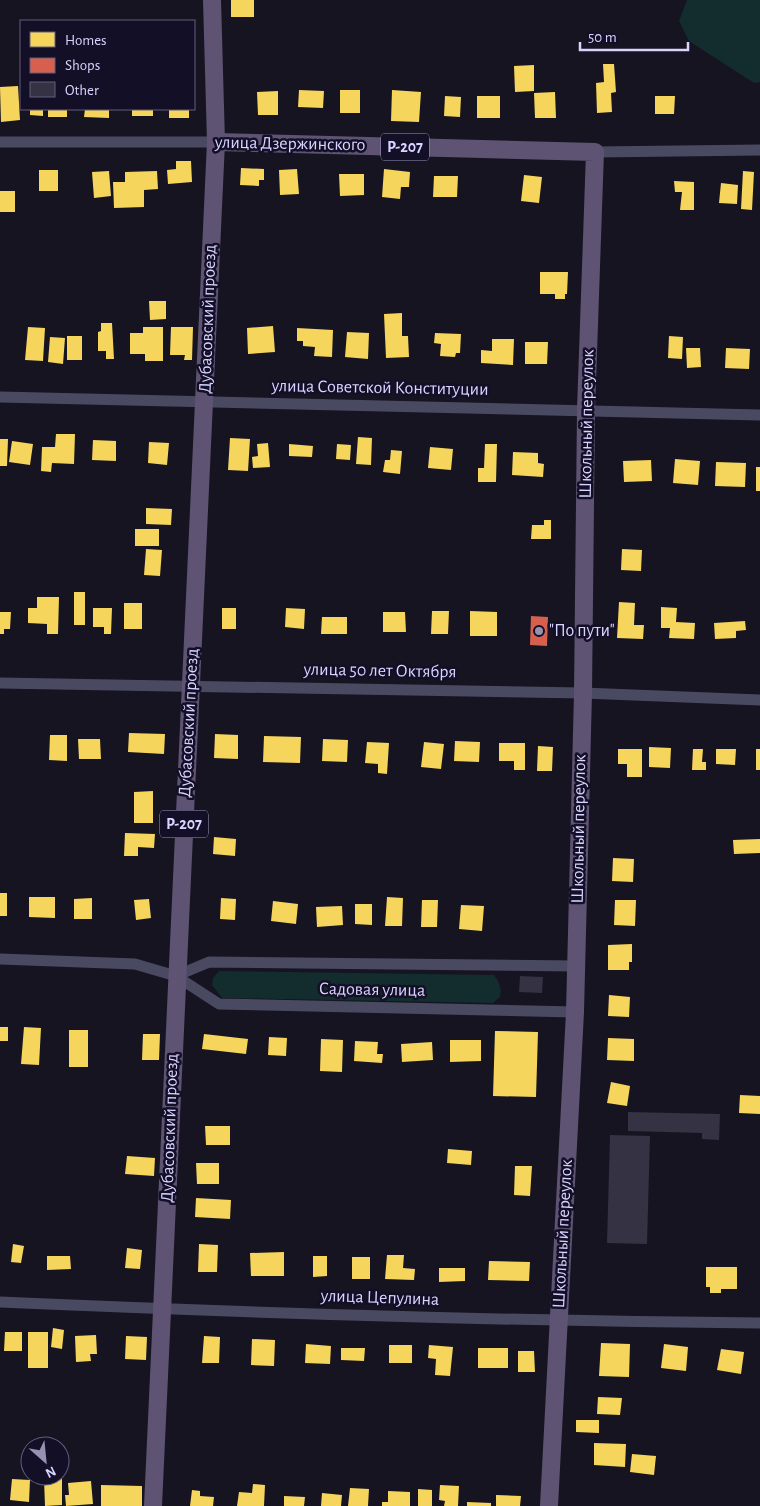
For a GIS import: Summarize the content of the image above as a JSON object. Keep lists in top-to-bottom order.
{
  "streets": {
    "main road": [
      "улица Дзержинского",
      "Р-207",
      "Дубасовский проезд",
      "Школьный переулок"
    ],
    "street": [
      "улица Советской Конституции",
      "улица 50 лет Октября",
      "Садовая улица",
      "улица Цепулина"
    ]
  },
  "crossings": [
    ["улица Дзержинского", "Дубасовский проезд"],
    ["улица Дзержинского", "Школьный переулок"],
    ["Дубасовский проезд", "улица Советской Конституции"],
    ["Дубасовский проезд", "улица 50 лет Октября"],
    ["Дубасовский проезд", "Садовая улица"],
    ["Дубасовский проезд", "улица Цепулина"],
    ["улица Советской Конституции", "Школьный переулок"],
    ["Школьный переулок", "улица 50 лет Октября"],
    ["Школьный переулок", "Садовая улица"],
    ["Школьный переулок", "улица Цепулина"]
  ],
  "places": ["\"По пути\""],
  "legend": ["Homes", "Shops", "Other"],
  "scale_bar": "50 m",
  "north": "bottom right"
}
